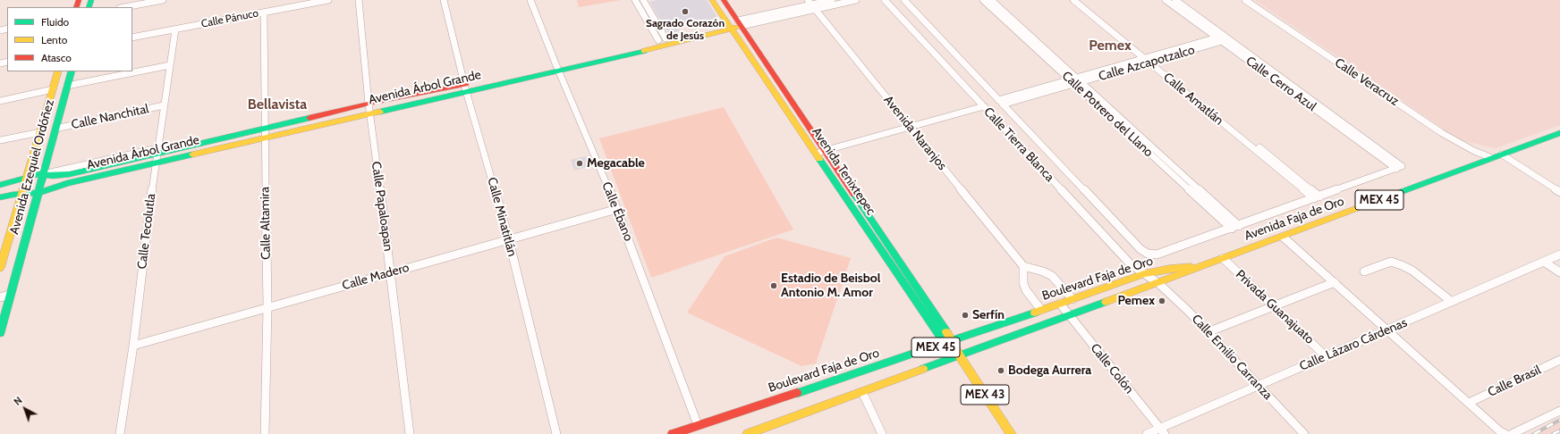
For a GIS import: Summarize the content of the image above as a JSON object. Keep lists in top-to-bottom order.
{
  "streets": {
    "main road": [
      "Avenida Árbol Grande",
      "Avenida Ezequiel Ordóñez",
      "Avenida Tenixtepec",
      "MEX 45",
      "Avenida Faja de Oro",
      "Boulevard Faja de Oro",
      "MEX 43"
    ],
    "street": [
      "Calle Pánuco",
      "Calle Azcapotzalco",
      "Calle Veracruz",
      "Calle Cerro Azul",
      "Calle Amatlán",
      "Calle Potrero del Llano",
      "Calle Nanchital",
      "Avenida Naranjos",
      "Calle Tierra Blanca",
      "Calle Papaloapan",
      "Calle Ébano",
      "Calle Minatitlán",
      "Calle Altamira",
      "Calle Tecolutla",
      "Calle Madero",
      "Privada Guanajuato",
      "Calle Lázaro Cárdenas",
      "Calle Emilio Carranza",
      "Calle Colón",
      "Calle Brasil"
    ]
  },
  "crossings": [
    ["Calle Pánuco", "Calle Altamira"],
    ["Calle Pánuco", "Calle Tecolutla"],
    ["Calle Azcapotzalco", "Calle Cerro Azul"],
    ["Calle Azcapotzalco", "Calle Amatlán"],
    ["Calle Azcapotzalco", "Calle Potrero del Llano"],
    ["Calle Veracruz", "Avenida Faja de Oro"],
    ["Calle Cerro Azul", "Calle Amatlán"],
    ["Avenida Árbol Grande", "Avenida Naranjos"],
    ["Avenida Árbol Grande", "Avenida Ezequiel Ordóñez"],
    ["Avenida Árbol Grande", "Avenida Tenixtepec"],
    ["Avenida Árbol Grande", "Calle Papaloapan"],
    ["Avenida Árbol Grande", "Calle Ébano"],
    ["Avenida Árbol Grande", "Calle Minatitlán"],
    ["Avenida Árbol Grande", "Calle Altamira"],
    ["Avenida Árbol Grande", "Calle Tecolutla"],
    ["Calle Nanchital", "Avenida Ezequiel Ordóñez"],
    ["Calle Nanchital", "Calle Tecolutla"],
    ["Calle Tierra Blanca", "Boulevard Faja de Oro"],
    ["Calle Tierra Blanca", "Calle Emilio Carranza"],
    ["Avenida Tenixtepec", "Boulevard Faja de Oro"],
    ["Avenida Tenixtepec", "MEX 43"],
    ["Calle Papaloapan", "Calle Madero"],
    ["Calle Ébano", "Calle Madero"],
    ["Calle Ébano", "Boulevard Faja de Oro"],
    ["Calle Minatitlán", "Calle Madero"],
    ["Avenida Faja de Oro", "Boulevard Faja de Oro"],
    ["Avenida Faja de Oro", "Privada Guanajuato"],
    ["Calle Altamira", "Calle Madero"],
    ["Calle Tecolutla", "Calle Madero"],
    ["Boulevard Faja de Oro", "Calle Emilio Carranza"],
    ["Boulevard Faja de Oro", "Calle Colón"],
    ["Boulevard Faja de Oro", "MEX 43"],
    ["Privada Guanajuato", "Calle Lázaro Cárdenas"],
    ["Calle Lázaro Cárdenas", "Calle Emilio Carranza"],
    ["Calle Lázaro Cárdenas", "Calle Colón"]
  ],
  "districts": ["Pemex", "Bellavista"],
  "places": [
    "Sagrado Corazón de Jesús",
    "Megacable",
    "Estadio de Beisbol Antonio M. Amor",
    "Pemex",
    "Serfín",
    "Bodega Aurrera"
  ],
  "legend": ["Fluido", "Lento", "Atasco"],
  "north": "top left"
}
